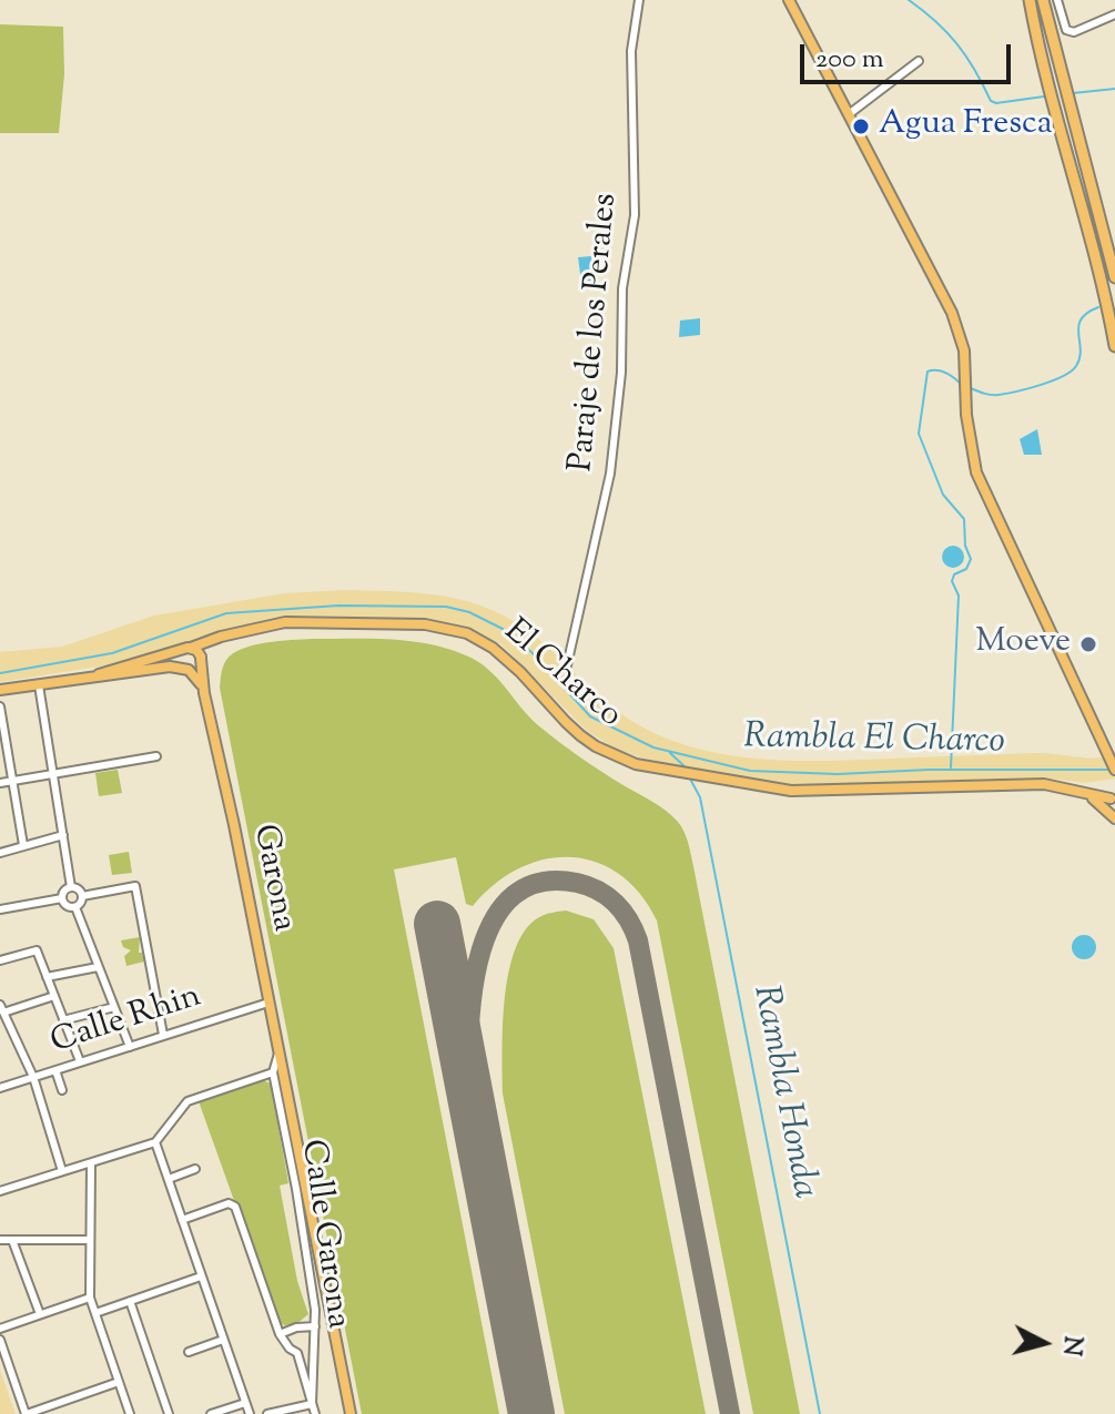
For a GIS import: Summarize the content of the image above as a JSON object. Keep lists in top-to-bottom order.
{
  "streets": {
    "main road": ["El Charco", "Garona"],
    "street": ["Paraje de los Perales", "Calle Rhin", "Calle Garona"]
  },
  "crossings": [
    ["Garona", "Calle Rhin"],
    ["Garona", "Calle Garona"]
  ],
  "water": ["Rambla El Charco", "Rambla Honda"],
  "places": ["Agua Fresca", "Moeve"],
  "scale_bar": "200 m",
  "north": "right"
}
